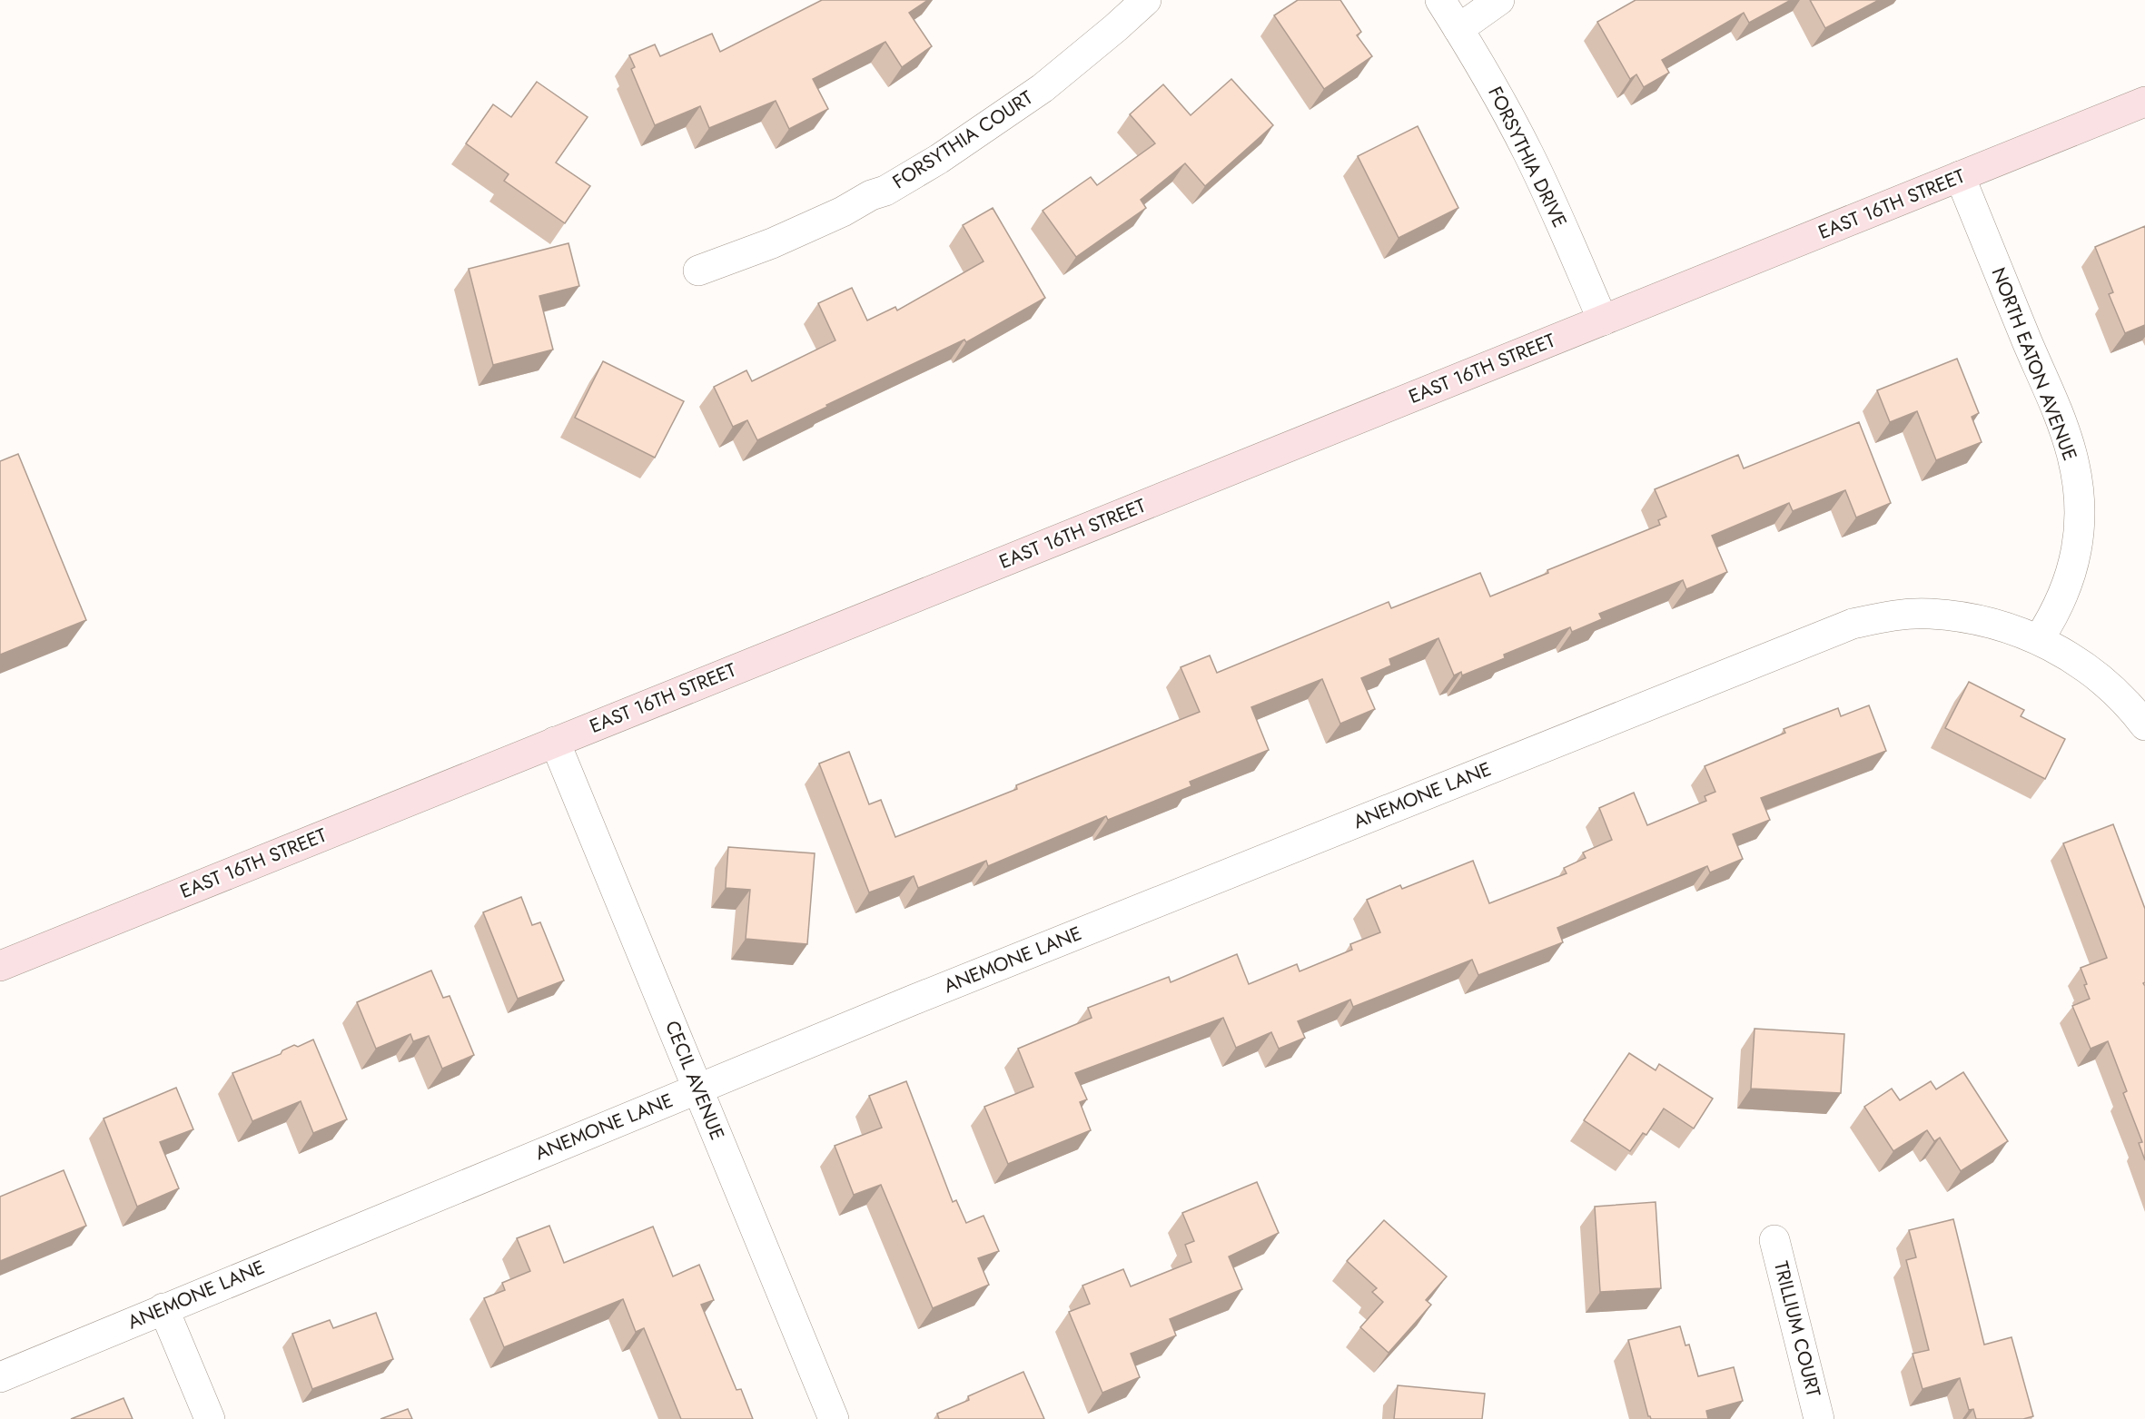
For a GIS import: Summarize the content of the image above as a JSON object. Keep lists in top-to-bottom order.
{
  "streets": {
    "street": [
      "FORSYTHIA COURT",
      "FORSYTHIA DRIVE",
      "EAST 16TH STREET",
      "NORTH EATON AVENUE",
      "ANEMONE LANE",
      "CECIL AVENUE",
      "TRILLIUM COURT"
    ]
  },
  "crossings": [
    ["FORSYTHIA DRIVE", "EAST 16TH STREET"],
    ["EAST 16TH STREET", "NORTH EATON AVENUE"],
    ["EAST 16TH STREET", "CECIL AVENUE"],
    ["NORTH EATON AVENUE", "ANEMONE LANE"],
    ["ANEMONE LANE", "CECIL AVENUE"]
  ]
}
